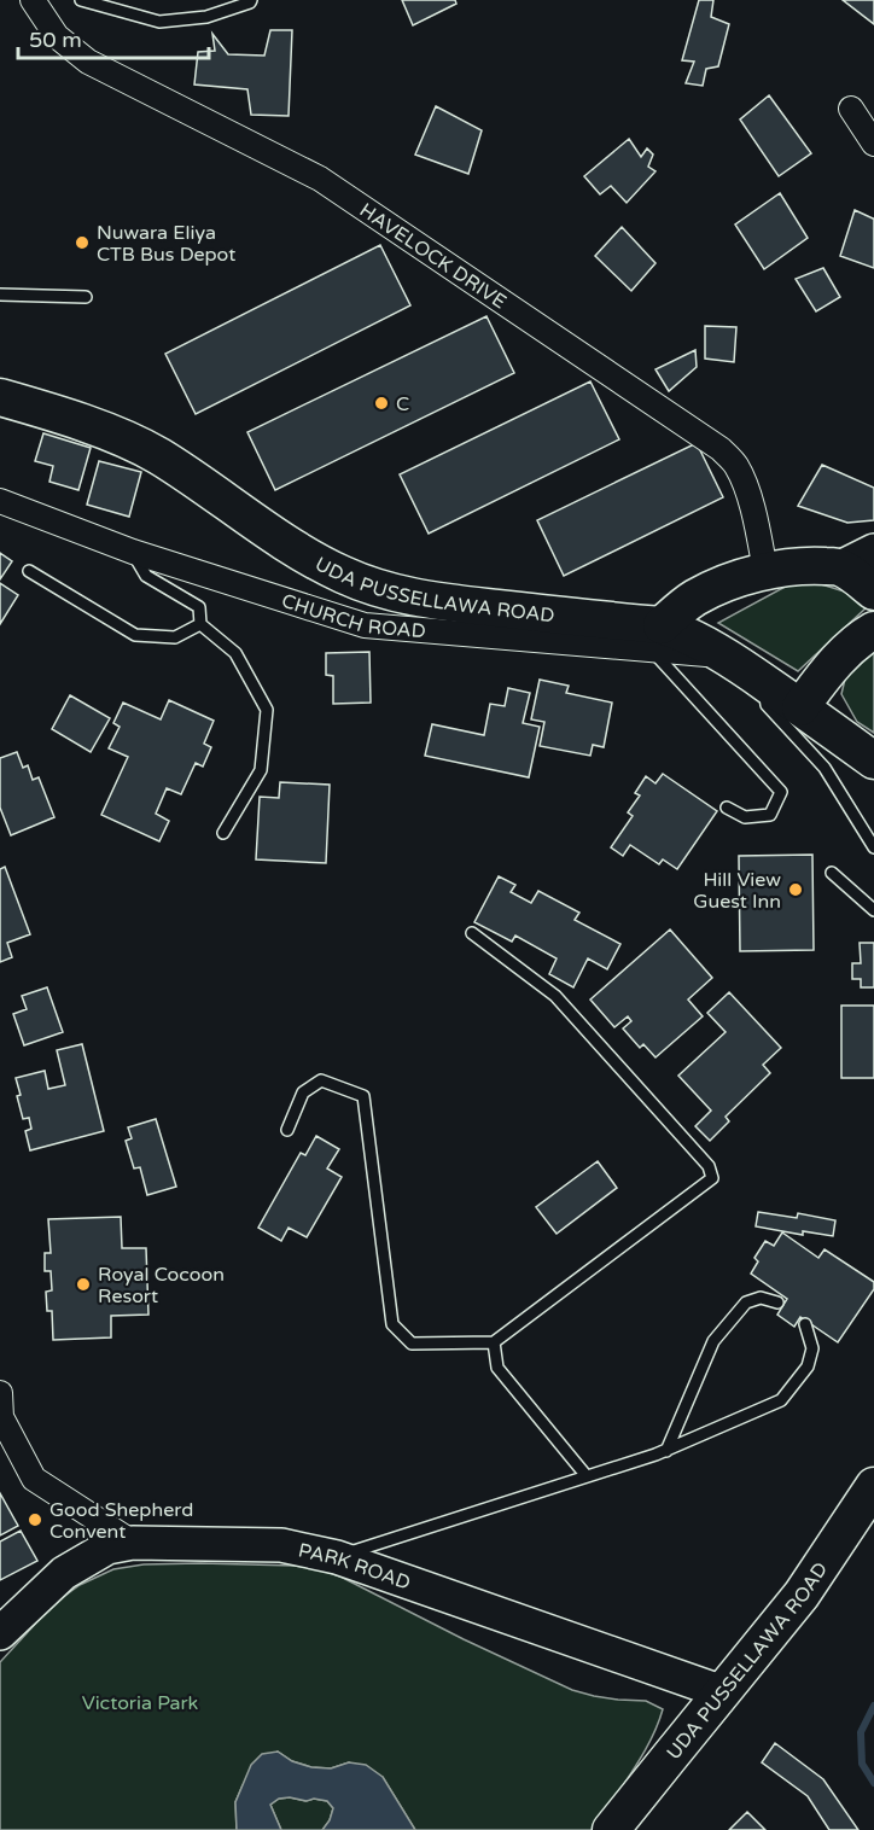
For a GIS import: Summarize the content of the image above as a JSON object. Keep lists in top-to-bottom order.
{
  "streets": {
    "main road": ["UDA PUSSELLAWA ROAD"],
    "street": ["HAVELOCK DRIVE", "CHURCH ROAD", "PARK ROAD"]
  },
  "crossings": [
    ["UDA PUSSELLAWA ROAD", "CHURCH ROAD"],
    ["UDA PUSSELLAWA ROAD", "PARK ROAD"]
  ],
  "parks": ["Victoria Park"],
  "places": [
    "Nuwara Eliya CTB Bus Depot",
    "C",
    "Hill View Guest Inn",
    "Royal Cocoon Resort",
    "Good Shepherd Convent"
  ],
  "scale_bar": "50 m"
}
